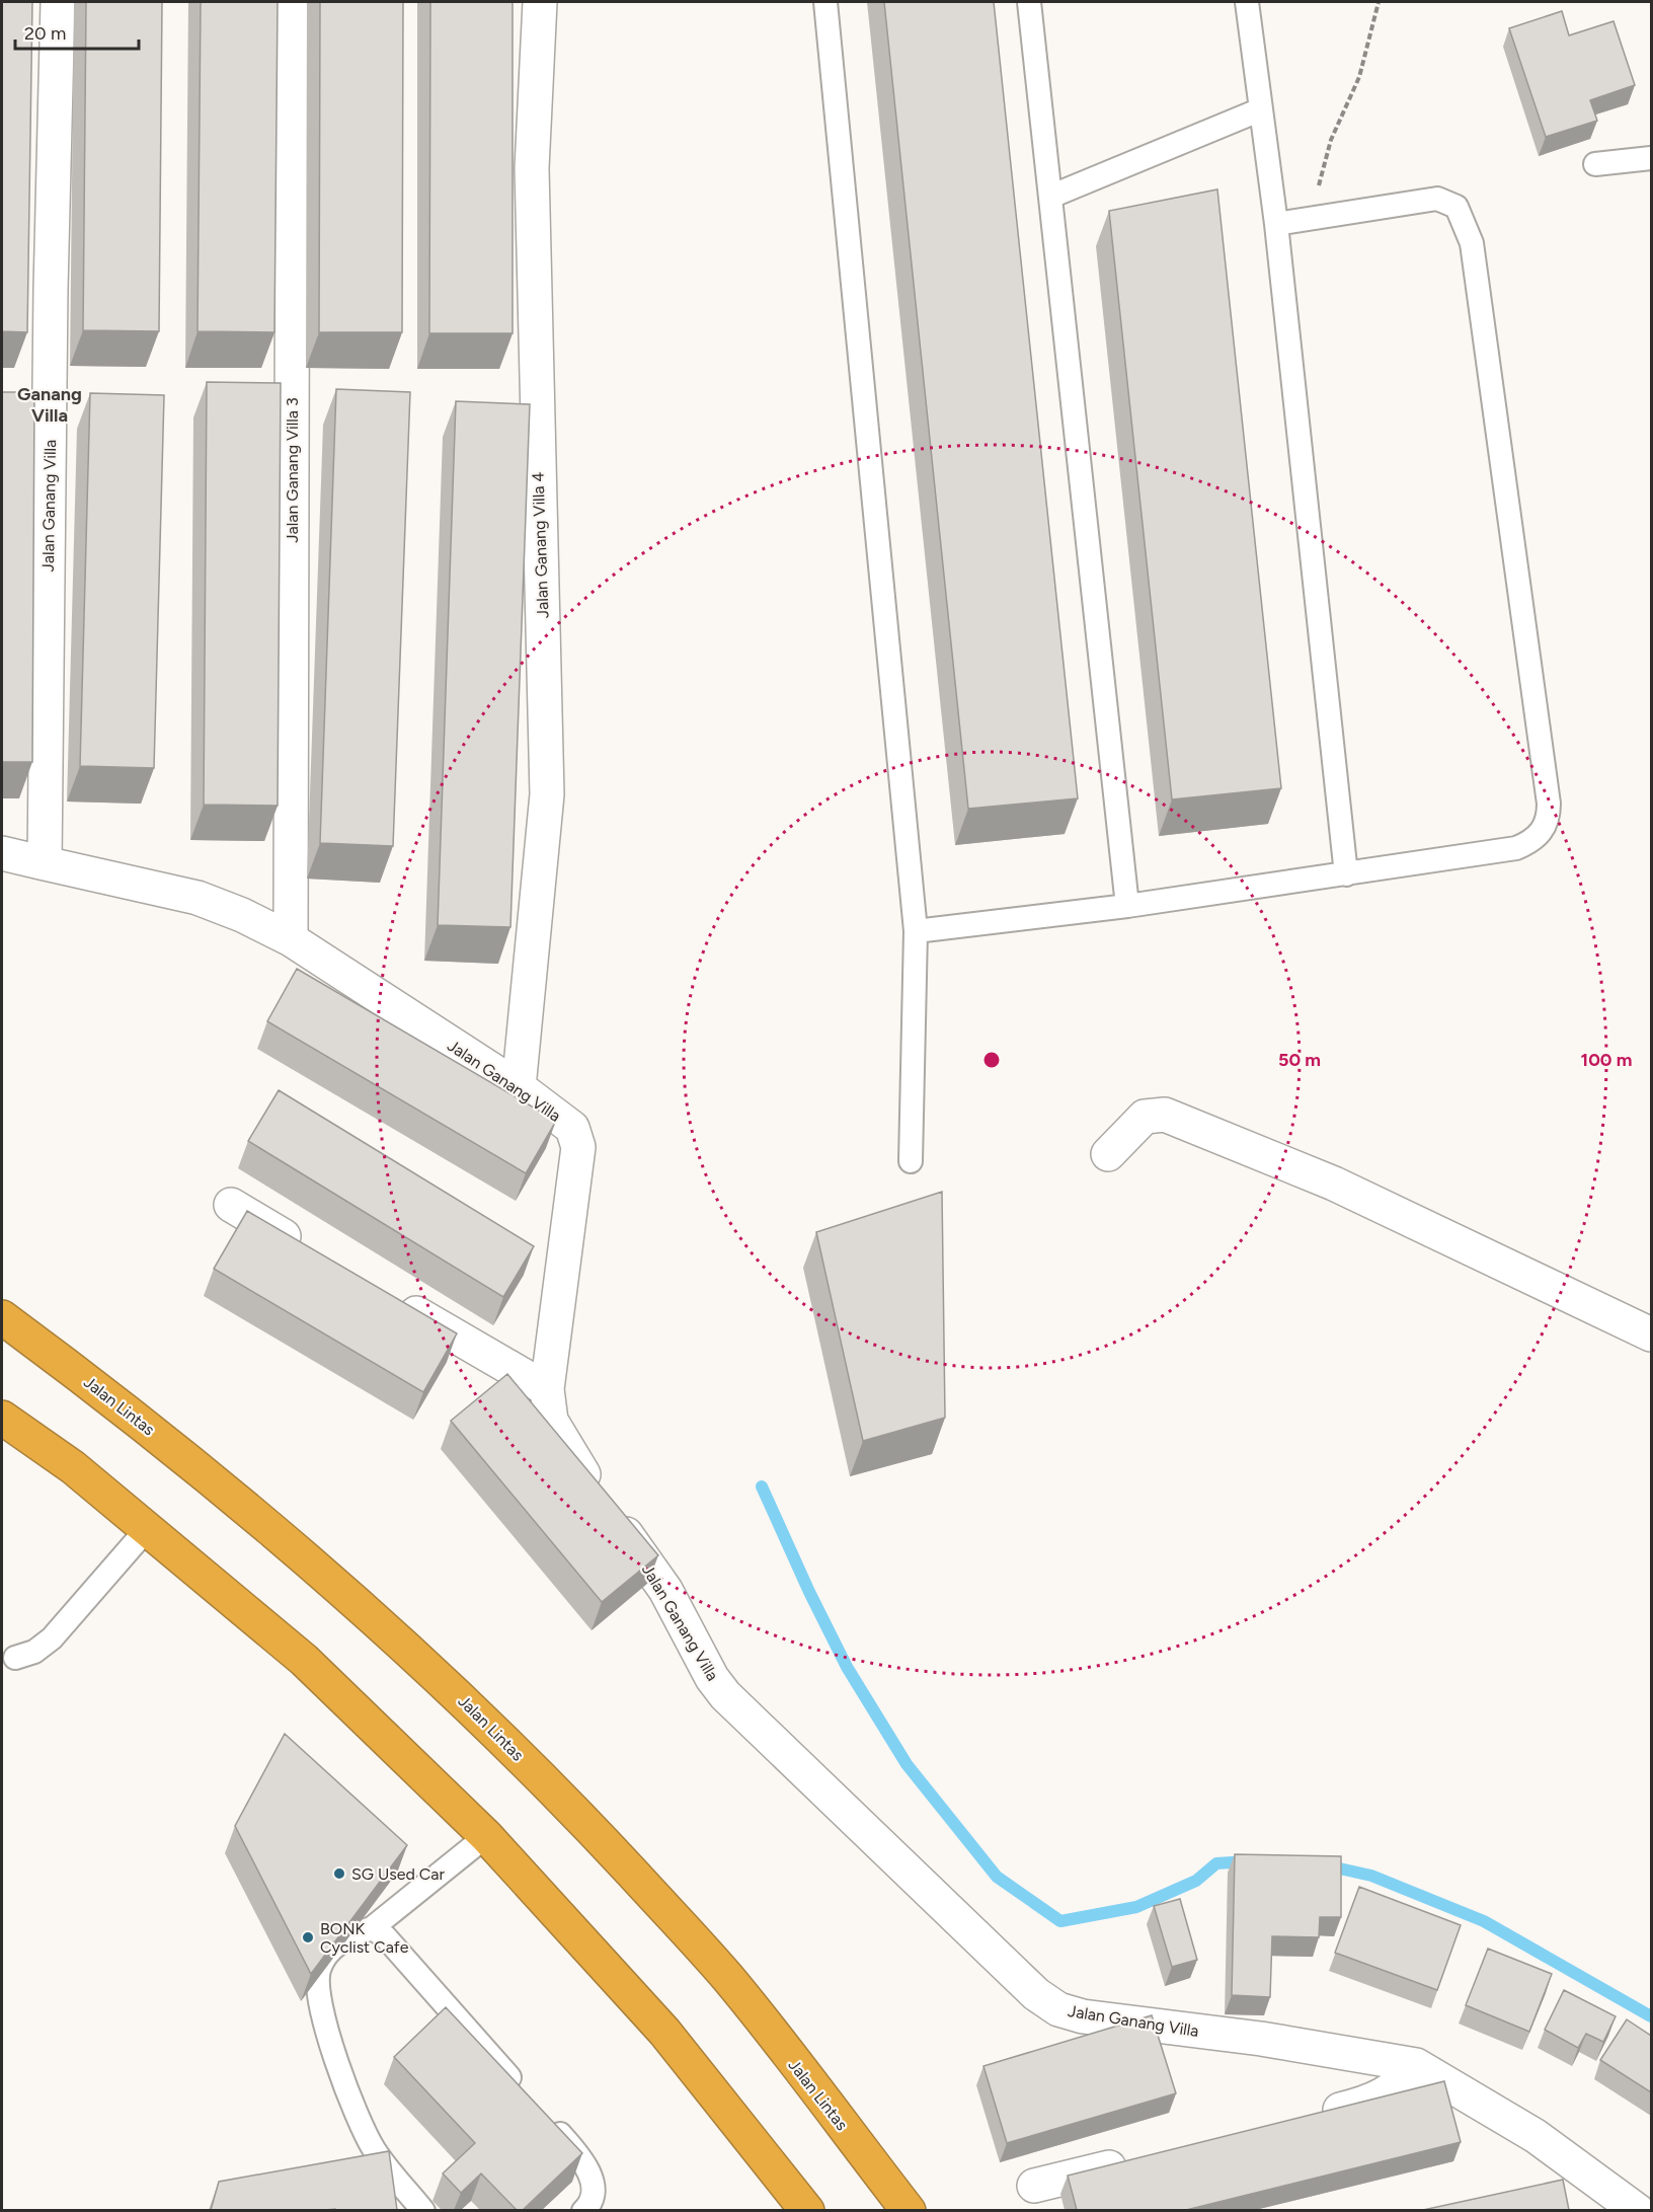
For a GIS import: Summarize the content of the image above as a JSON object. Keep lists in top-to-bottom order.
{
  "streets": {
    "highway": ["Jalan Lintas"],
    "street": ["Jalan Ganang Villa 3", "Jalan Ganang Villa", "Jalan Ganang Villa 4"]
  },
  "crossings": [
    ["Jalan Ganang Villa 3", "Jalan Ganang Villa"],
    ["Jalan Ganang Villa", "Jalan Ganang Villa 4"]
  ],
  "districts": ["Ganang Villa"],
  "places": ["SG Used Car", "BONK Cyclist Cafe"],
  "scale_bar": "20 m",
  "rings": ["50 m", "100 m"]
}
